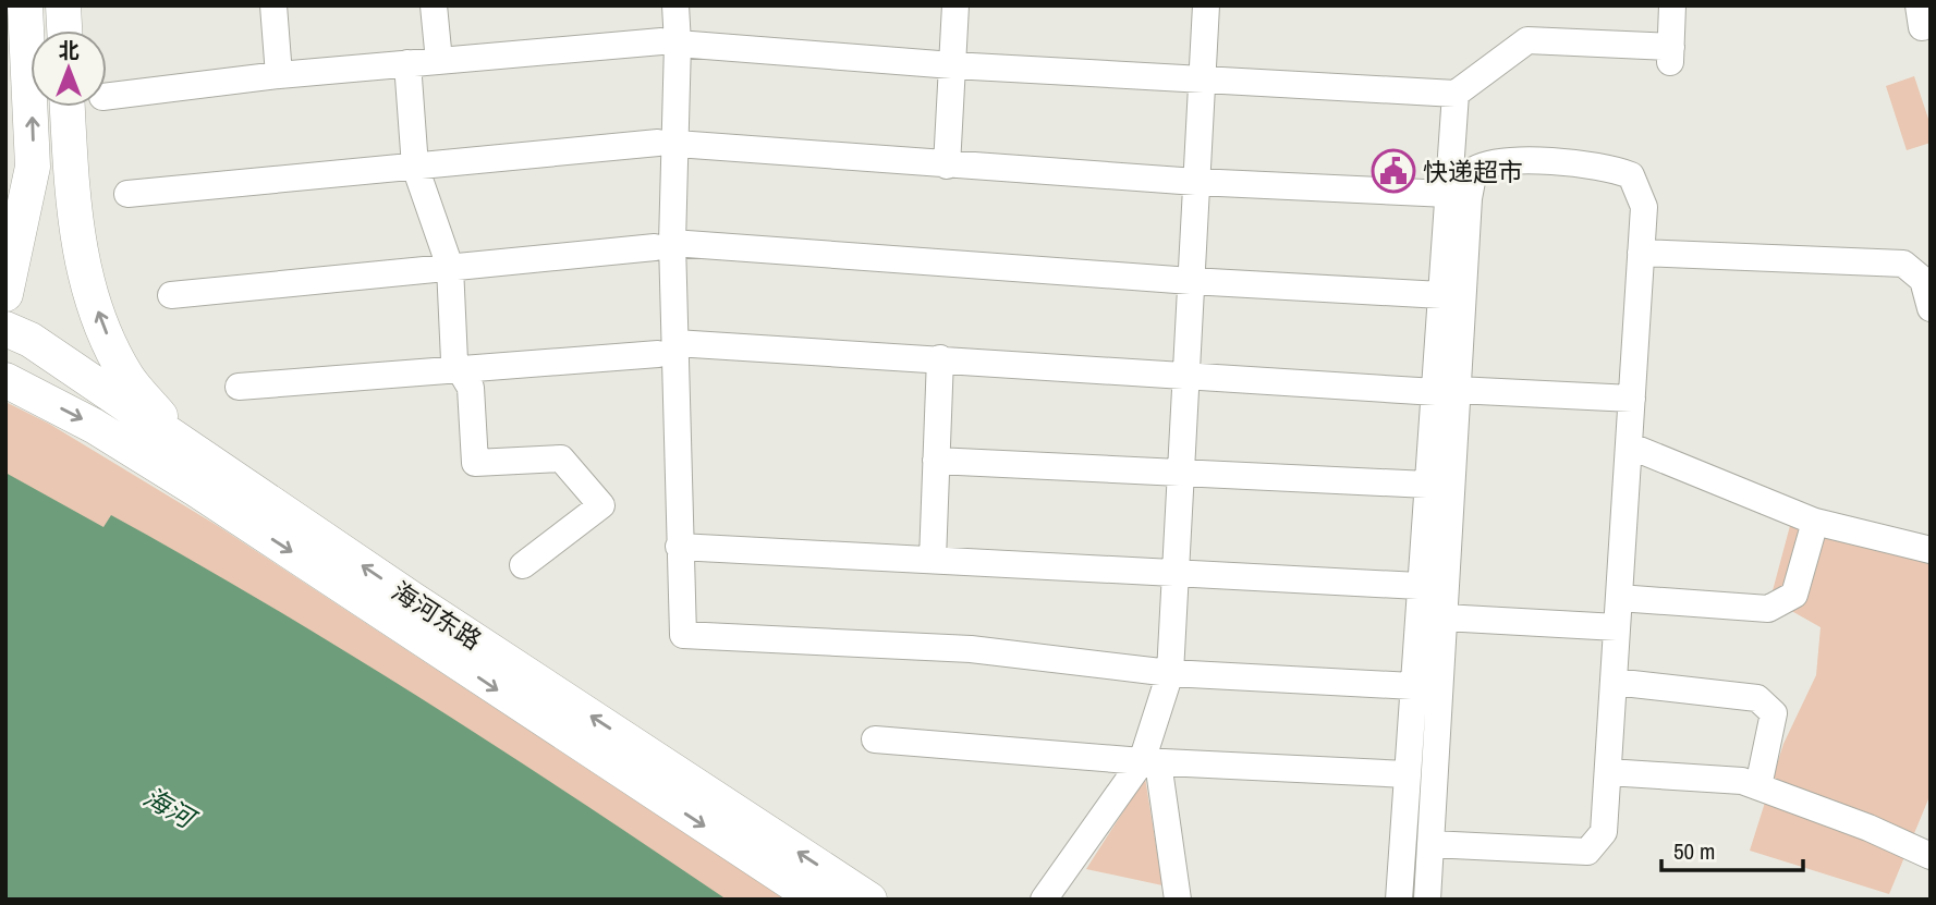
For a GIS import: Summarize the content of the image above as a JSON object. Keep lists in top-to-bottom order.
{
  "streets": {
    "main road": ["海河东路"]
  },
  "water": ["海河"],
  "places": {
    "public building": ["快递超市"]
  },
  "scale_bar": "50 m",
  "north": "top"
}
